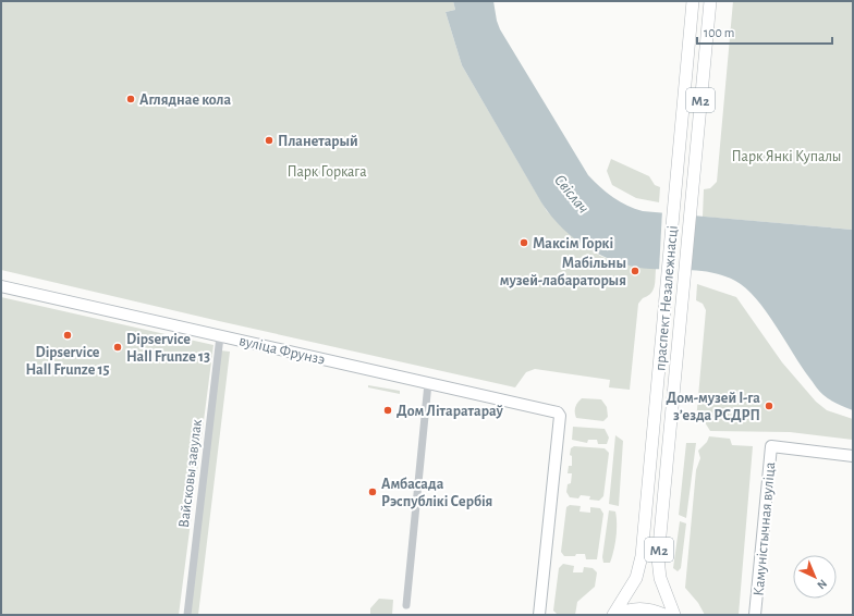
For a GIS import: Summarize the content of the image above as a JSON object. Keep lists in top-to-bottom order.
{
  "streets": {
    "main road": ["М2", "праспект Незалежнасці"],
    "street": ["вуліца Фрунзэ", "Вайсковы завулак", "Камуністычная вуліца"]
  },
  "crossings": [
    ["вуліца Фрунзэ", "Вайсковы завулак"]
  ],
  "water": ["Свіслач"],
  "parks": ["Парк Янкі Купалы", "Парк Горкага"],
  "places": [
    "Агляднае кола",
    "Планетарый",
    "Максім Горкі",
    "Мабільны музей-лабараторыя",
    "Dipservice Hall Frunze 15",
    "Dipservice Hall Frunze 13",
    "Дом-музей I-га зʼезда РСДРП",
    "Дом Літаратараў",
    "Амбасада Рэспублікі Сербія"
  ],
  "scale_bar": "100 m",
  "north": "bottom right"
}
